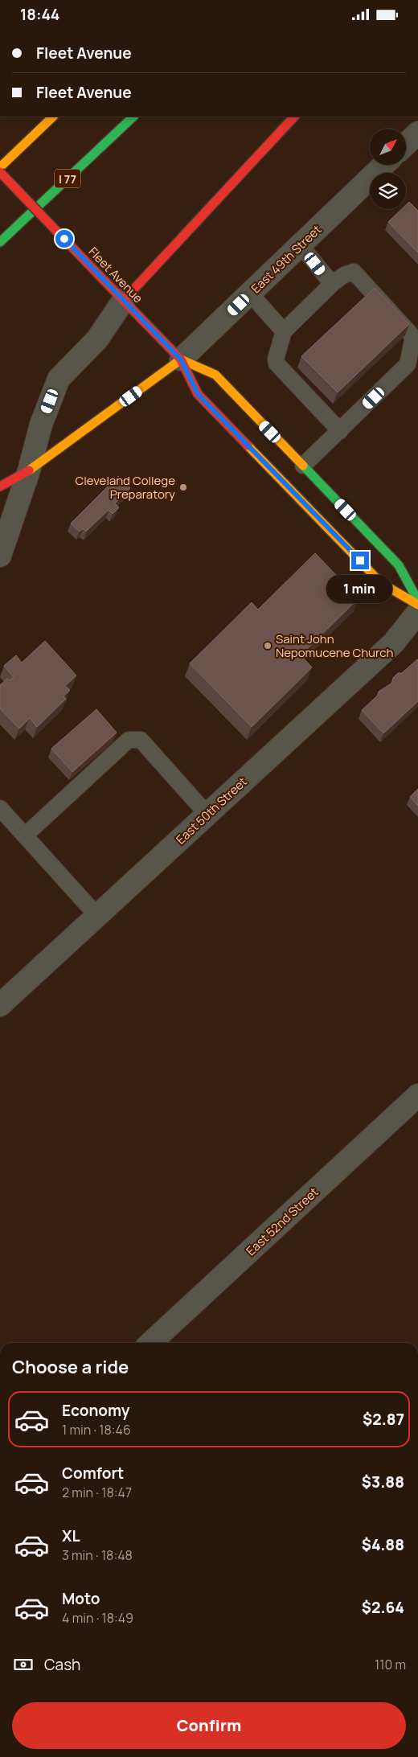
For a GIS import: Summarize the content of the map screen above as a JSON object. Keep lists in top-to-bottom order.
{
  "streets": {
    "main road": ["I 77", "Fleet Avenue"],
    "street": ["East 49th Street", "East 50th Street", "East 52nd Street"]
  },
  "crossings": [
    ["East 49th Street", "Fleet Avenue"]
  ],
  "places": ["Cleveland College Preparatory", "Saint John Nepomucene Church"],
  "north": "top right",
  "page": {
    "status": "18:44",
    "banner": ["Fleet Avenue", "Fleet Avenue"],
    "bubble": "1 min",
    "heading": "Choose a ride",
    "list": [
      {
        "name": "Economy",
        "note": "1 min · 18:46",
        "value": "$2.87"
      },
      {
        "name": "Comfort",
        "note": "2 min · 18:47",
        "value": "$3.88"
      },
      {
        "name": "XL",
        "note": "3 min · 18:48",
        "value": "$4.88"
      },
      {
        "name": "Moto",
        "note": "4 min · 18:49",
        "value": "$2.64"
      }
    ],
    "pay": ["Cash", "110 m"],
    "buttons": "Confirm"
  }
}
